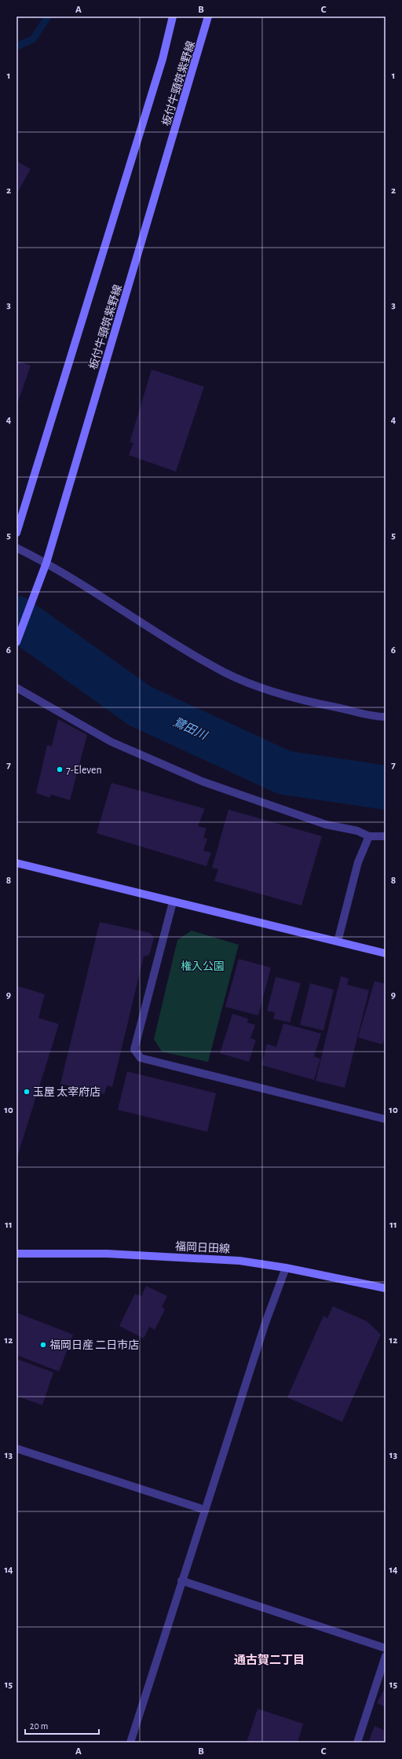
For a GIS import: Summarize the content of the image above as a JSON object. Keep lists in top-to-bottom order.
{
  "streets": {
    "main road": ["板付牛頸筑紫野線", "福岡日田線"]
  },
  "districts": ["通古賀二丁目"],
  "water": ["鷺田川"],
  "parks": ["権入公園"],
  "places": ["7-Eleven", "玉屋 太宰府店", "福岡日産 二日市店"],
  "scale_bar": "20 m",
  "grid": {
    "columns": ["A", "B", "C"],
    "rows": [
      "1",
      "2",
      "3",
      "4",
      "5",
      "6",
      "7",
      "8",
      "9",
      "10",
      "11",
      "12",
      "13",
      "14",
      "15"
    ]
  }
}
